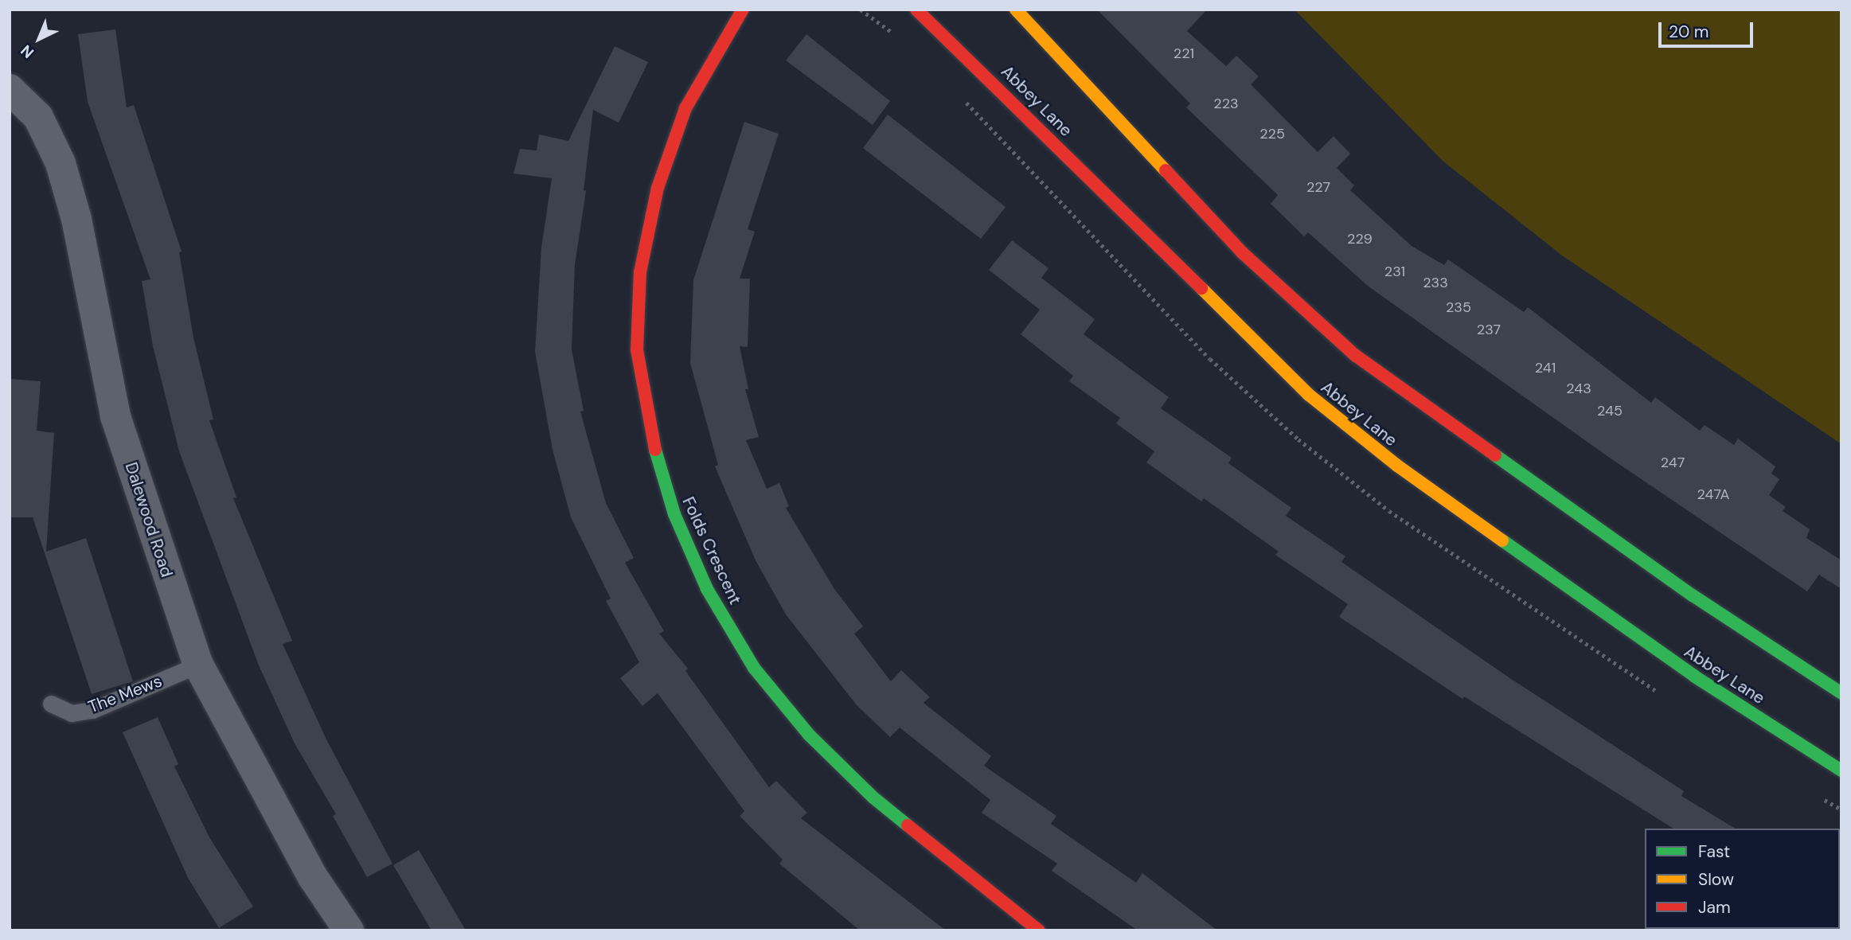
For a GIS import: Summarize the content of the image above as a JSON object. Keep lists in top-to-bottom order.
{
  "streets": {
    "street": ["Abbey Lane", "Dalewood Road", "Folds Crescent"],
    "lane": ["The Mews"]
  },
  "crossings": [
    ["Dalewood Road", "The Mews"]
  ],
  "house_numbers": [
    "221",
    "223",
    "225",
    "227",
    "229",
    "231",
    "233",
    "235",
    "237",
    "241",
    "243",
    "245",
    "247",
    "247A"
  ],
  "legend": ["Fast", "Slow", "Jam"],
  "scale_bar": "20 m",
  "north": "bottom left"
}
